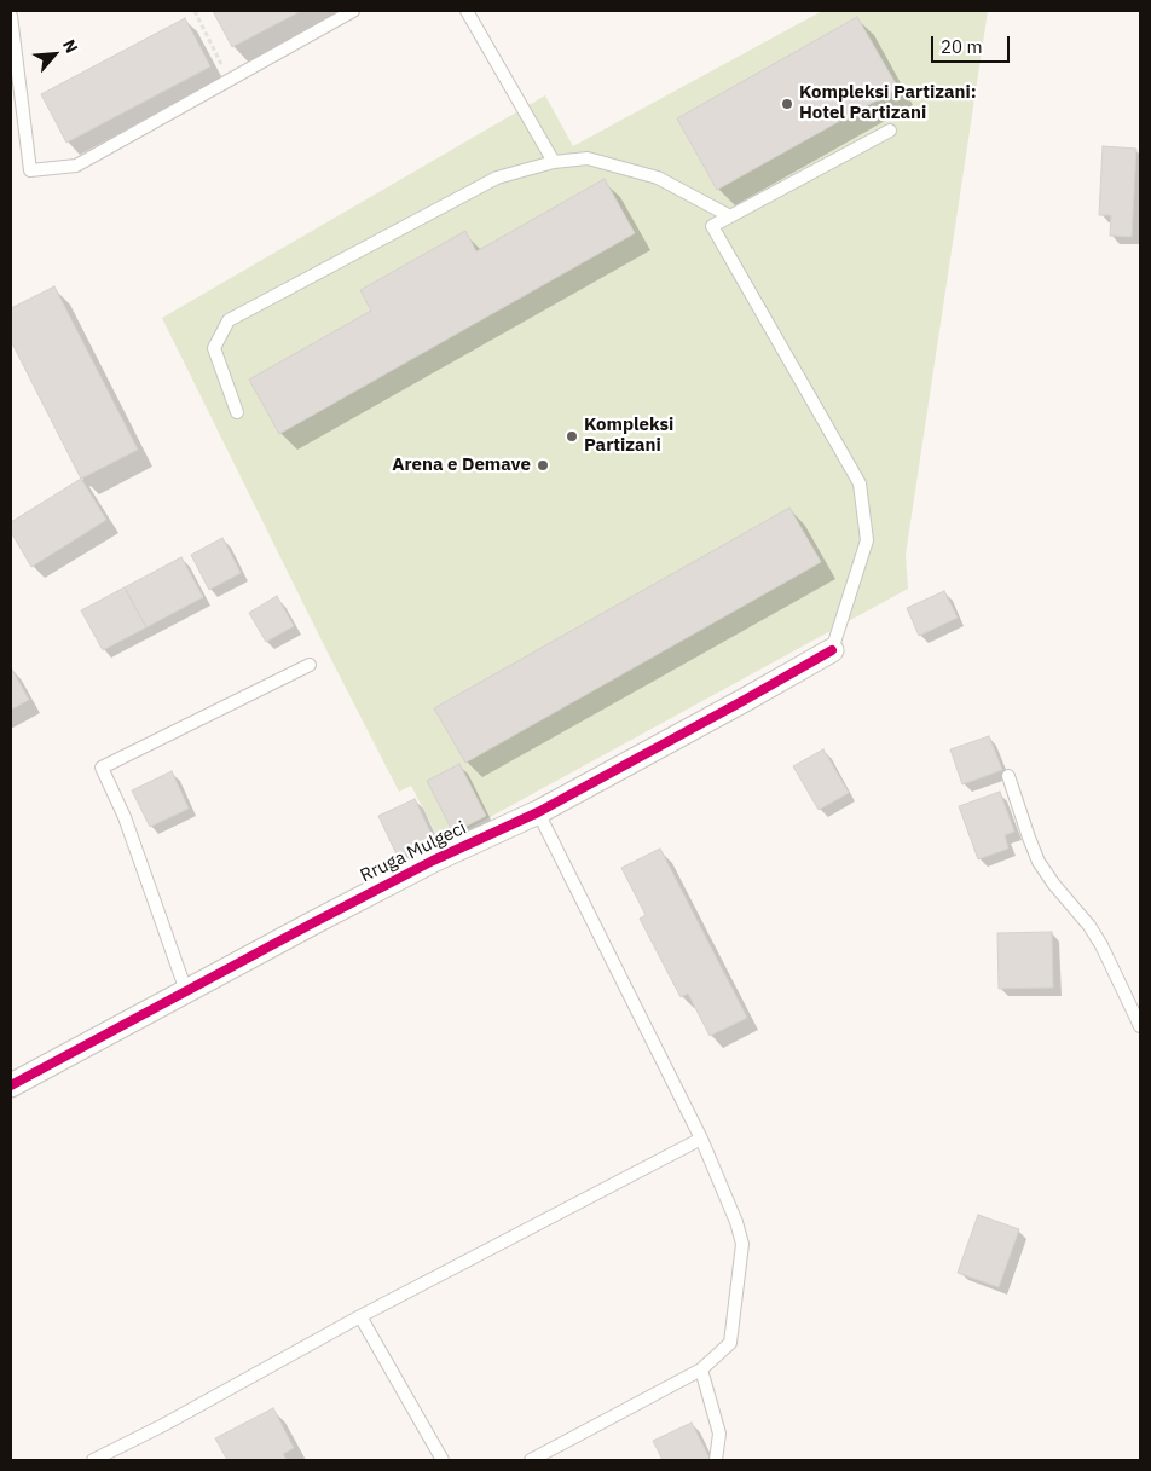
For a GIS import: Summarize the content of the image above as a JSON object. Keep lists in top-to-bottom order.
{
  "streets": {
    "street": ["Rruga Mulgeci"]
  },
  "places": ["Kompleksi Partizani: Hotel Partizani", "Kompleksi Partizani", "Arena e Demave"],
  "scale_bar": "20 m",
  "north": "top right"
}
